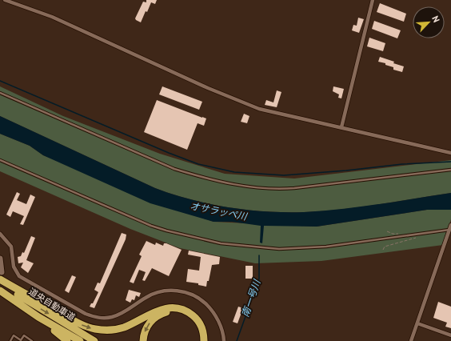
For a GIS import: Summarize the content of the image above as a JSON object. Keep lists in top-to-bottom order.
{
  "streets": {
    "highway": ["道央自動車道"]
  },
  "water": ["オサラッペ川", "南一号川"],
  "north": "top right"
}
